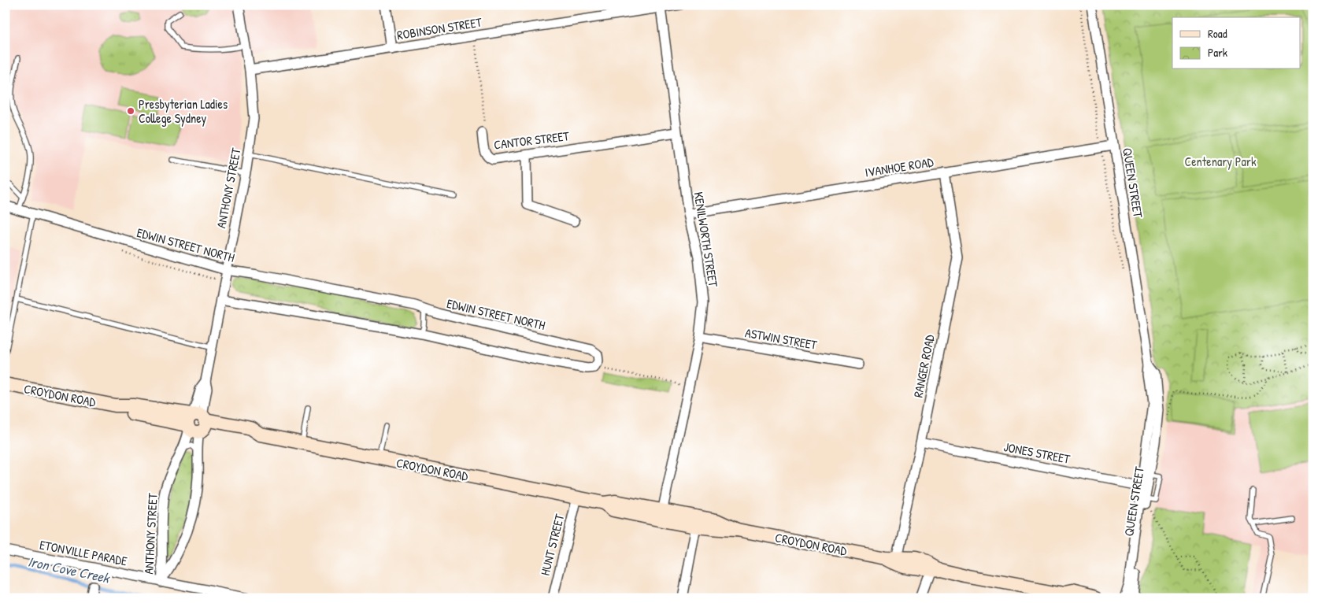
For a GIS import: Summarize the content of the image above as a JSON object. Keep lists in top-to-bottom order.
{
  "streets": {
    "street": [
      "ROBINSON STREET",
      "CANTOR STREET",
      "IVANHOE ROAD",
      "QUEEN STREET",
      "ANTHONY STREET",
      "KENILWORTH STREET",
      "EDWIN STREET NORTH",
      "ASTWIN STREET",
      "RANGER ROAD",
      "CROYDON ROAD",
      "JONES STREET",
      "HUNT STREET",
      "ETONVILLE PARADE"
    ]
  },
  "crossings": [
    ["ROBINSON STREET", "CANTOR STREET"],
    ["ROBINSON STREET", "ANTHONY STREET"],
    ["ROBINSON STREET", "KENILWORTH STREET"],
    ["CANTOR STREET", "KENILWORTH STREET"],
    ["IVANHOE ROAD", "QUEEN STREET"],
    ["IVANHOE ROAD", "KENILWORTH STREET"],
    ["IVANHOE ROAD", "RANGER ROAD"],
    ["QUEEN STREET", "JONES STREET"],
    ["ANTHONY STREET", "EDWIN STREET NORTH"],
    ["ANTHONY STREET", "CROYDON ROAD"],
    ["ANTHONY STREET", "ETONVILLE PARADE"],
    ["KENILWORTH STREET", "ASTWIN STREET"],
    ["KENILWORTH STREET", "CROYDON ROAD"],
    ["RANGER ROAD", "CROYDON ROAD"],
    ["RANGER ROAD", "JONES STREET"],
    ["CROYDON ROAD", "HUNT STREET"]
  ],
  "water": ["Iron Cove Creek"],
  "parks": ["Centenary Park"],
  "places": ["Presbyterian Ladies College Sydney"],
  "legend": ["Road", "Park"]
}
